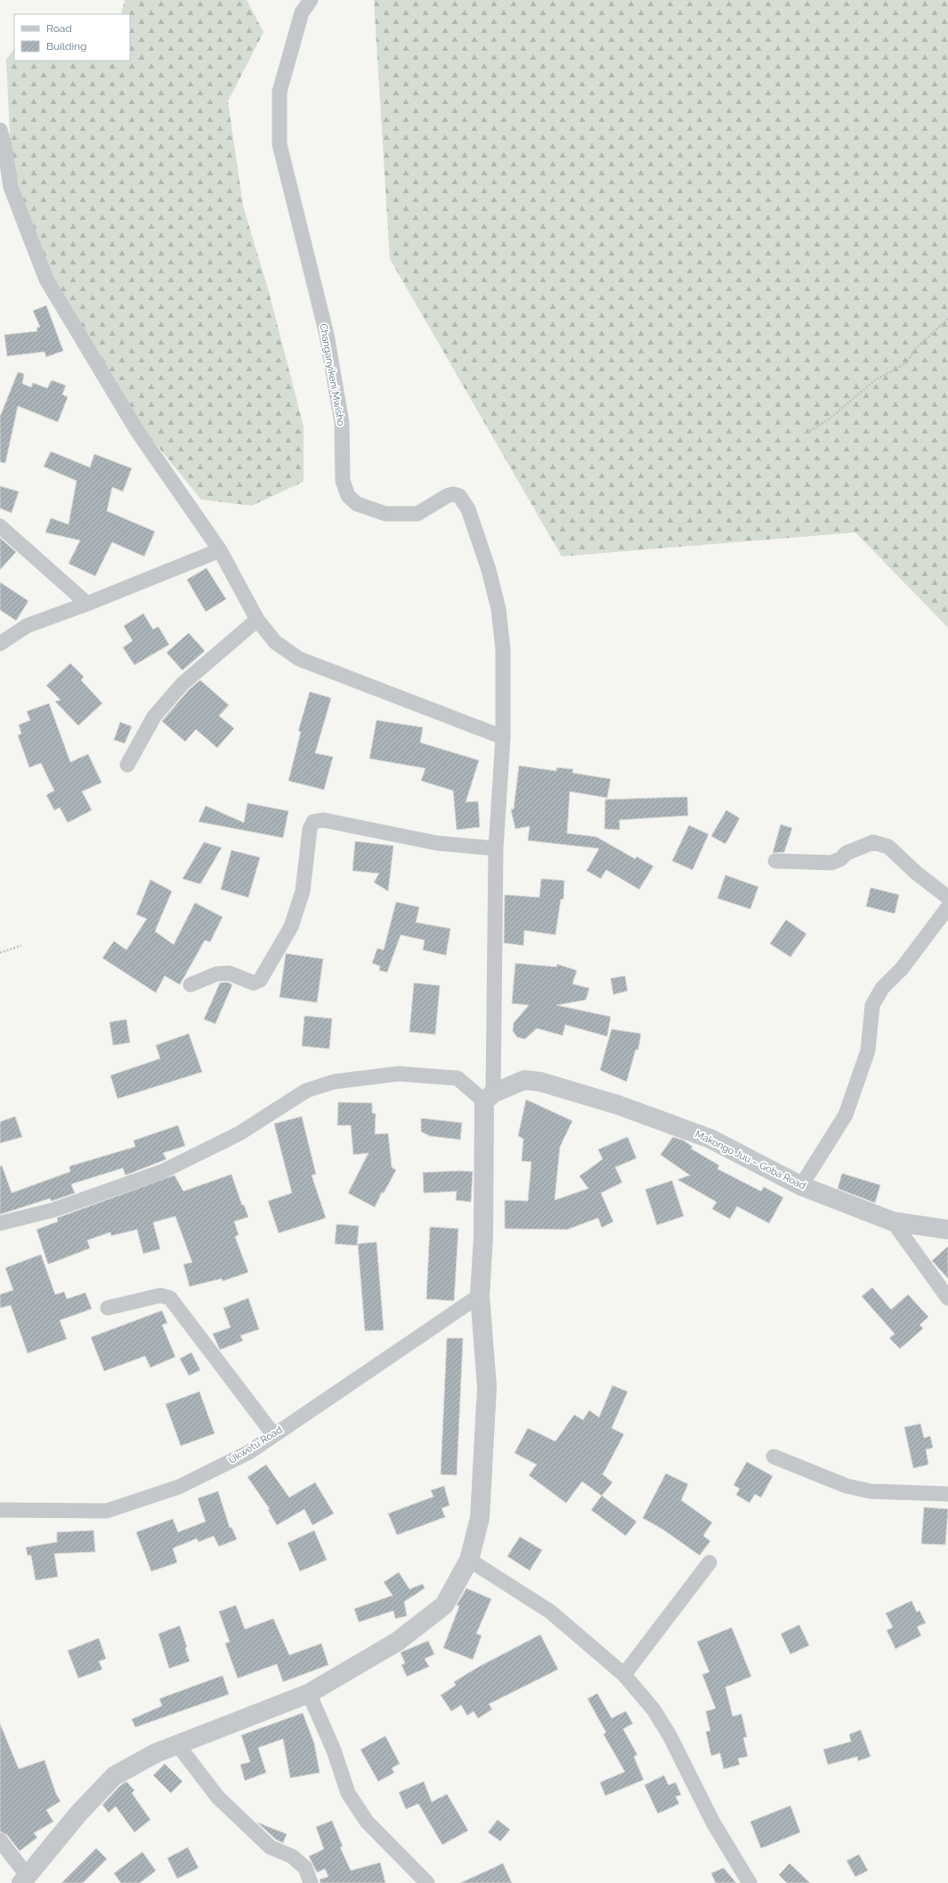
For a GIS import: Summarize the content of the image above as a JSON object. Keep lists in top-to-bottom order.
{
  "streets": {
    "street": ["Changanyikeni Mwisho", "Makongo Juu – Goba Road", "Ukwetu Road"]
  },
  "legend": ["Road", "Building"]
}
